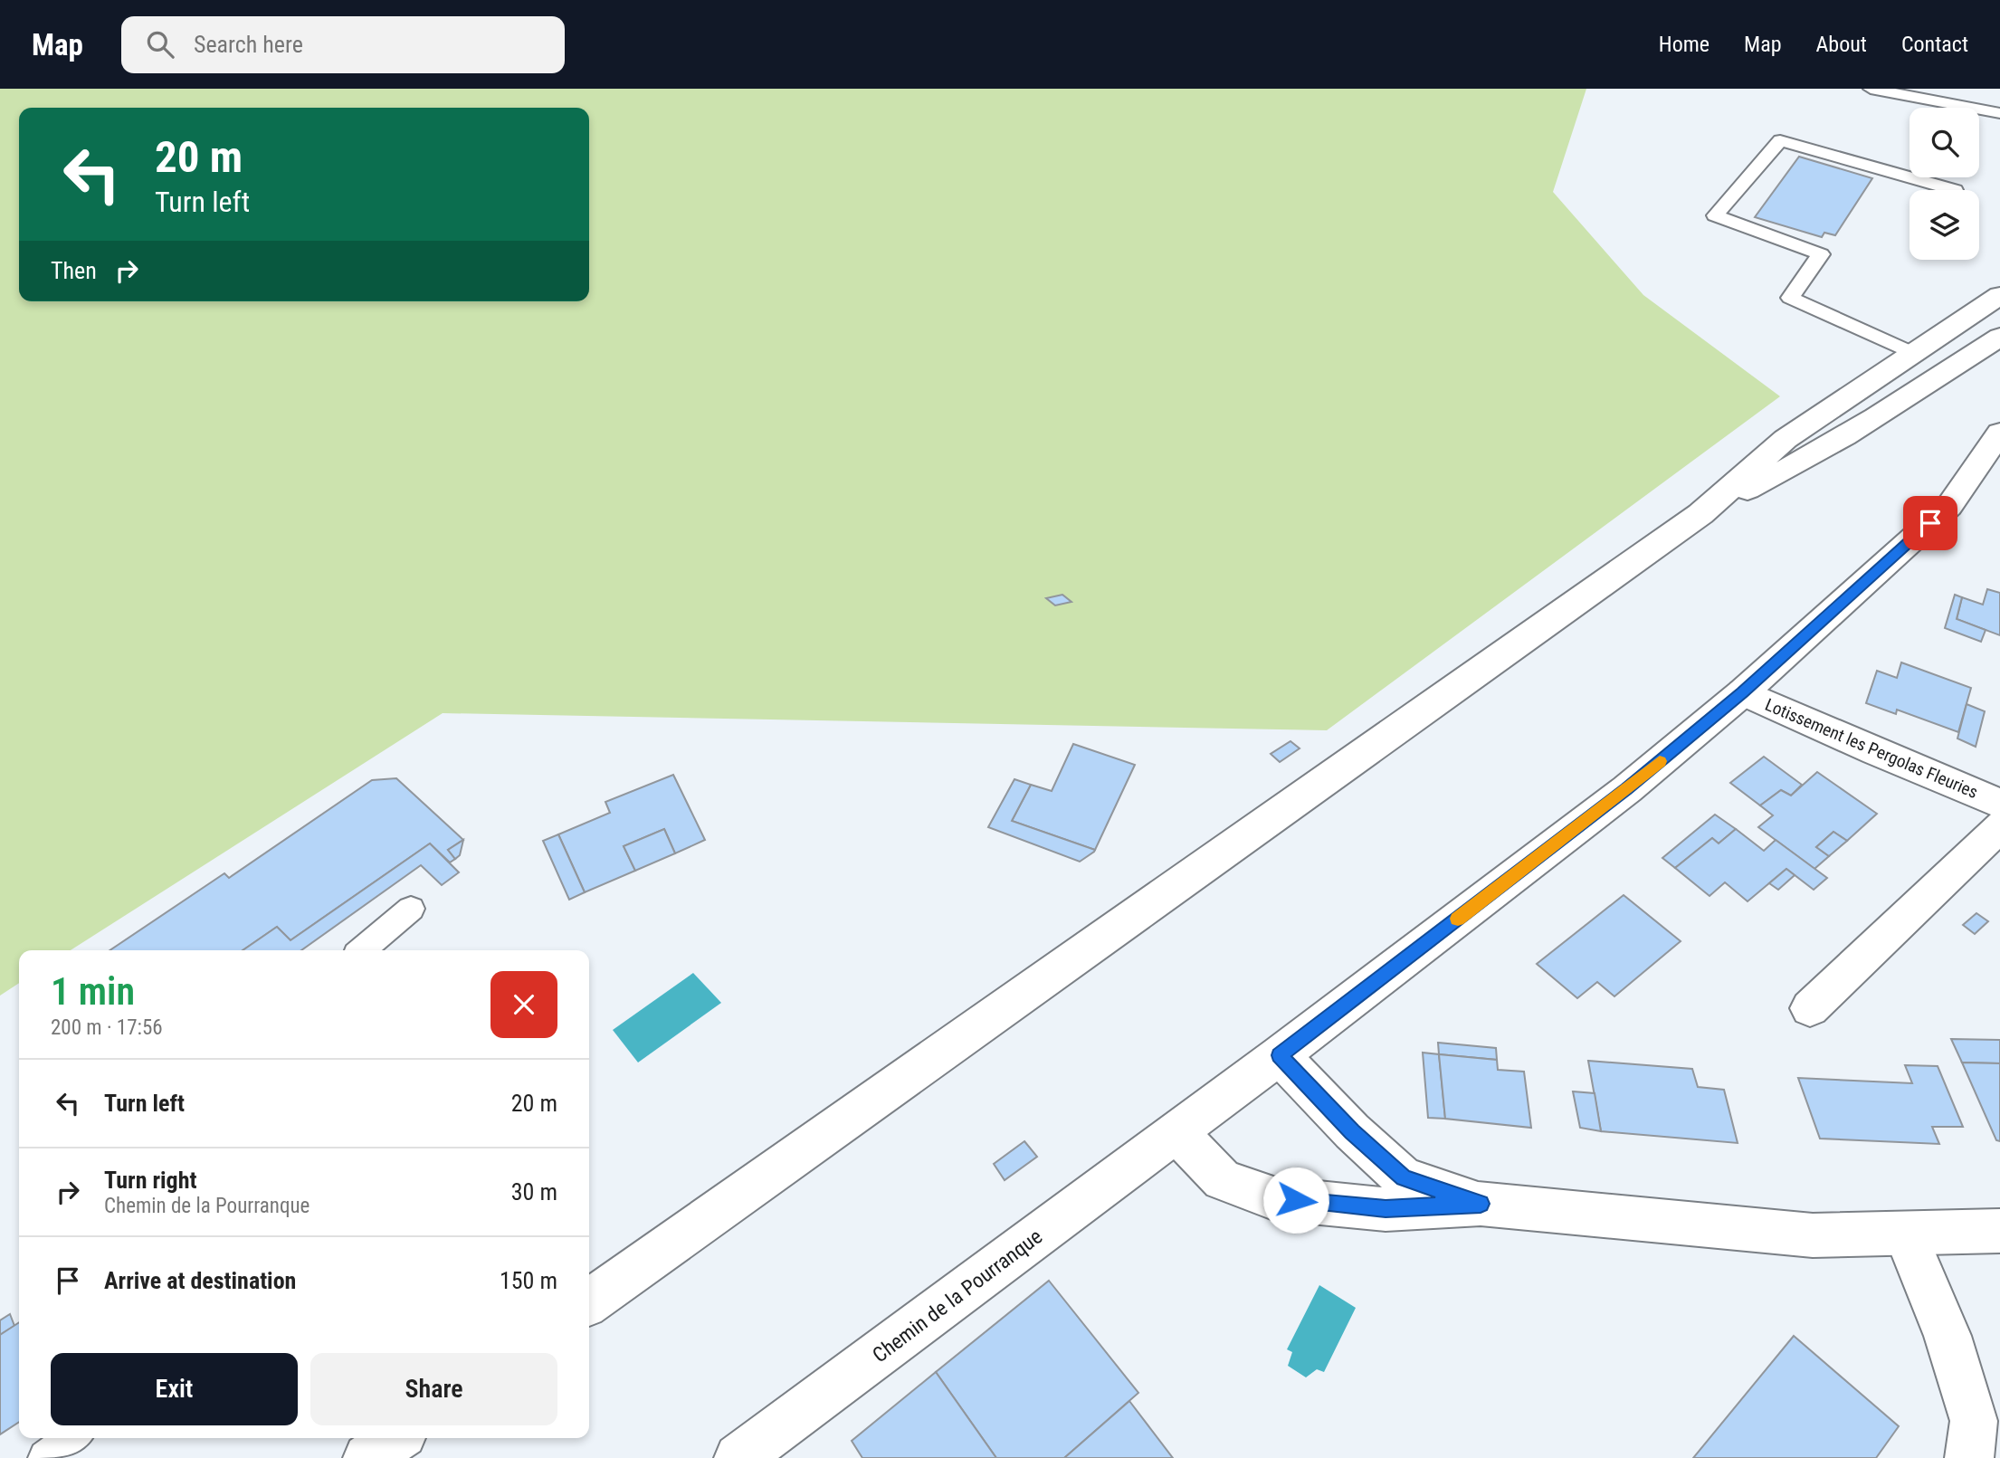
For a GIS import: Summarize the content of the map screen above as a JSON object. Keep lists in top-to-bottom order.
{
  "streets": {
    "street": ["Lotissement les Pergolas Fleuries", "Chemin de la Pourranque"]
  },
  "page": {
    "header": "Map",
    "search": "Search here",
    "nav": [
      "Home",
      "Map",
      "About",
      "Contact"
    ],
    "turn": ["20 m", "Turn left"],
    "then": "Then",
    "heading": ["1 min", "200 m · 17:56"],
    "list": [
      {
        "name": "Turn left",
        "value": "20 m"
      },
      {
        "name": "Turn right",
        "note": "Chemin de la Pourranque",
        "value": "30 m"
      },
      {
        "name": "Arrive at destination",
        "value": "150 m"
      }
    ],
    "buttons": ["Exit", "Share"]
  }
}
